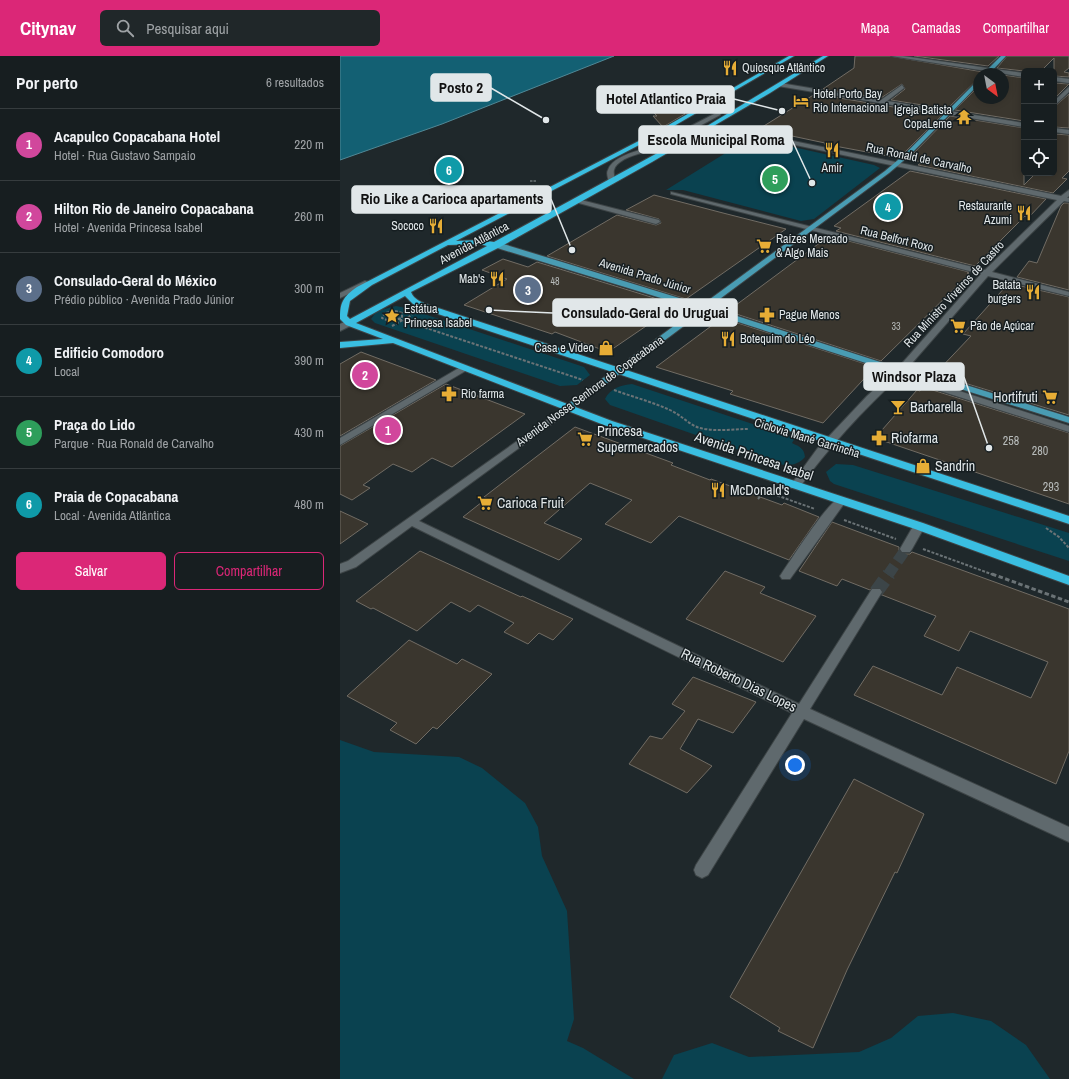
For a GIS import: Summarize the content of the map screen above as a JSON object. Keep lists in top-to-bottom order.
{
  "streets": {
    "highway": ["Avenida Atlântica", "Avenida Princesa Isabel"],
    "main road": ["Avenida Prado Júnior", "Avenida Nossa Senhora de Copacabana"],
    "street": [
      "Rua Ronald de Carvalho",
      "Rua Belfort Roxo",
      "Rua Ministro Viveiros de Castro",
      "Rua Roberto Dias Lopes"
    ],
    "path": ["Ciclovia Mané Garrincha"]
  },
  "crossings": [
    ["Rua Ronald de Carvalho", "Rua Ministro Viveiros de Castro"],
    ["Rua Ronald de Carvalho", "Avenida Nossa Senhora de Copacabana"],
    ["Rua Belfort Roxo", "Rua Ministro Viveiros de Castro"],
    ["Rua Belfort Roxo", "Avenida Nossa Senhora de Copacabana"],
    ["Avenida Atlântica", "Avenida Prado Júnior"],
    ["Avenida Atlântica", "Avenida Princesa Isabel"],
    ["Avenida Prado Júnior", "Rua Ministro Viveiros de Castro"],
    ["Avenida Prado Júnior", "Avenida Nossa Senhora de Copacabana"],
    ["Rua Ministro Viveiros de Castro", "Avenida Princesa Isabel"],
    ["Avenida Nossa Senhora de Copacabana", "Ciclovia Mané Garrincha"],
    ["Avenida Nossa Senhora de Copacabana", "Avenida Princesa Isabel"],
    ["Avenida Nossa Senhora de Copacabana", "Rua Roberto Dias Lopes"]
  ],
  "places": {
    "restaurant": [
      "Quiosque Atlântico",
      "Amir",
      "Restaurante Azumi",
      "Sococo",
      "Mab's",
      "Batata burgers",
      "Botequim do Léo",
      "McDonald's"
    ],
    "hotel": ["Hotel Porto Bay Rio Internacional"],
    "other": [
      "Hotel Atlantico Praia",
      "Posto 2",
      "Escola Municipal Roma",
      "Rio Like a Carioca apartaments",
      "Consulado-Geral do Uruguai",
      "Windsor Plaza"
    ],
    "temple": ["Igreja Batista CopaLeme"],
    "supermarket": [
      "Raízes Mercado & Algo Mais",
      "Pão de Açúcar",
      "Hortifruti",
      "Princesa Supermercados",
      "Carioca Fruit"
    ],
    "pharmacy": ["Pague Menos", "Rio farma", "Riofarma"],
    "place": ["Estátua Princesa Isabel"],
    "shop": ["Casa e Vídeo", "Sandrin"],
    "bar": ["Barbarella"]
  },
  "house_numbers": [
    "48",
    "33",
    "258",
    "280",
    "293"
  ],
  "north": "bottom right",
  "page": {
    "header": "Citynav",
    "search": "Pesquisar aqui",
    "nav": ["Mapa", "Camadas", "Compartilhar"],
    "heading": ["Por perto", "6 resultados"],
    "map_buttons": ["+", "−"],
    "list": [
      {
        "mark": "1",
        "name": "Acapulco Copacabana Hotel",
        "note": "Hotel · Rua Gustavo Sampaio",
        "value": "220 m"
      },
      {
        "mark": "2",
        "name": "Hilton Rio de Janeiro Copacabana",
        "note": "Hotel · Avenida Princesa Isabel",
        "value": "260 m"
      },
      {
        "mark": "3",
        "name": "Consulado-Geral do México",
        "note": "Prédio público · Avenida Prado Júnior",
        "value": "300 m"
      },
      {
        "mark": "4",
        "name": "Edificio Comodoro",
        "note": "Local",
        "value": "390 m"
      },
      {
        "mark": "5",
        "name": "Praça do Lido",
        "note": "Parque · Rua Ronald de Carvalho",
        "value": "430 m"
      },
      {
        "mark": "6",
        "name": "Praia de Copacabana",
        "note": "Local · Avenida Atlântica",
        "value": "480 m"
      }
    ],
    "pins": [
      "6",
      "5",
      "4",
      "3",
      "2",
      "1"
    ],
    "buttons": ["Salvar", "Compartilhar"]
  }
}
